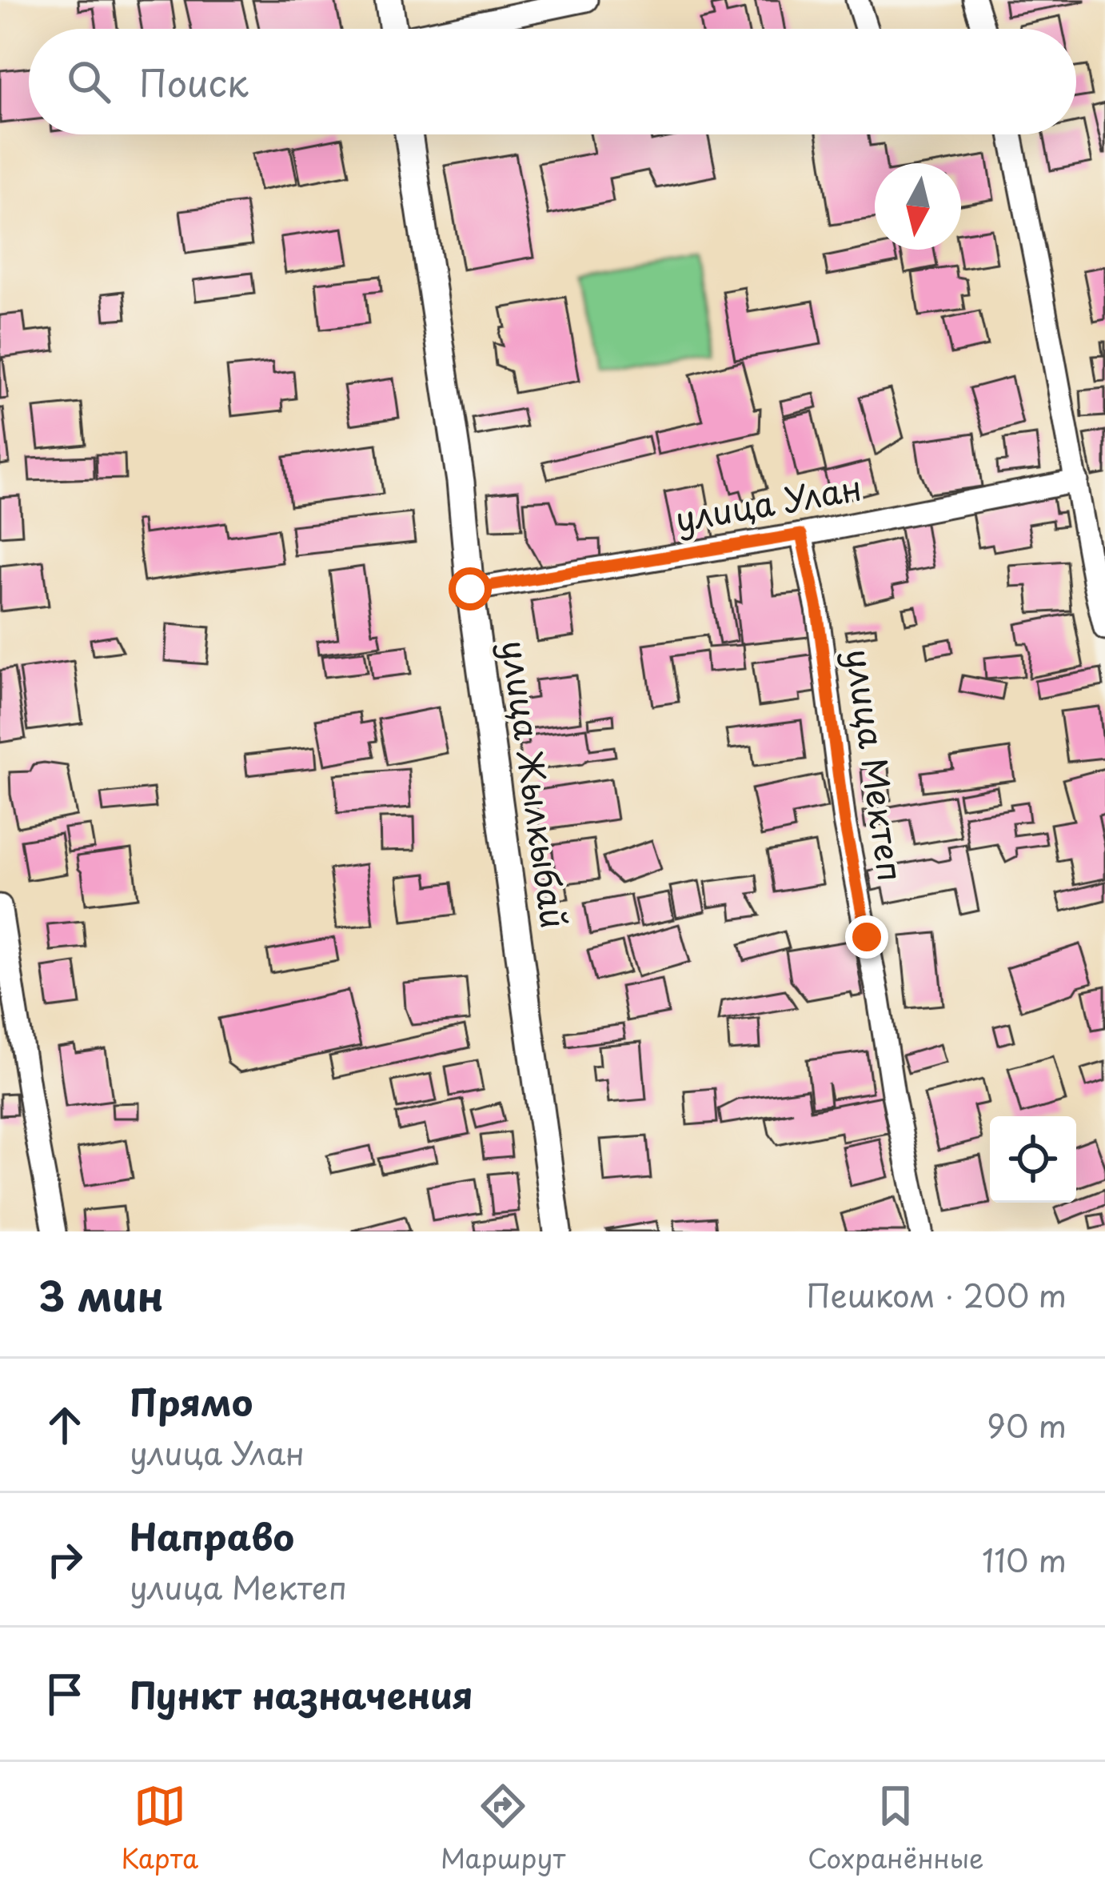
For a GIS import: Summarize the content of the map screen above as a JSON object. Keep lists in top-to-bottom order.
{
  "streets": {
    "street": ["улица Улан", "улица Мектеп", "улица Жылкыбай"]
  },
  "crossings": [
    ["улица Улан", "улица Мектеп"],
    ["улица Улан", "улица Жылкыбай"]
  ],
  "north": "bottom",
  "page": {
    "search": "Поиск",
    "heading": ["3 мин", "Пешком · 200 m"],
    "list": [
      ["Прямо", "улица Улан", "90 m"],
      ["Направо", "улица Мектеп", "110 m"],
      "Пункт назначения"
    ],
    "nav": ["Карта", "Маршрут", "Сохранённые"]
  }
}
